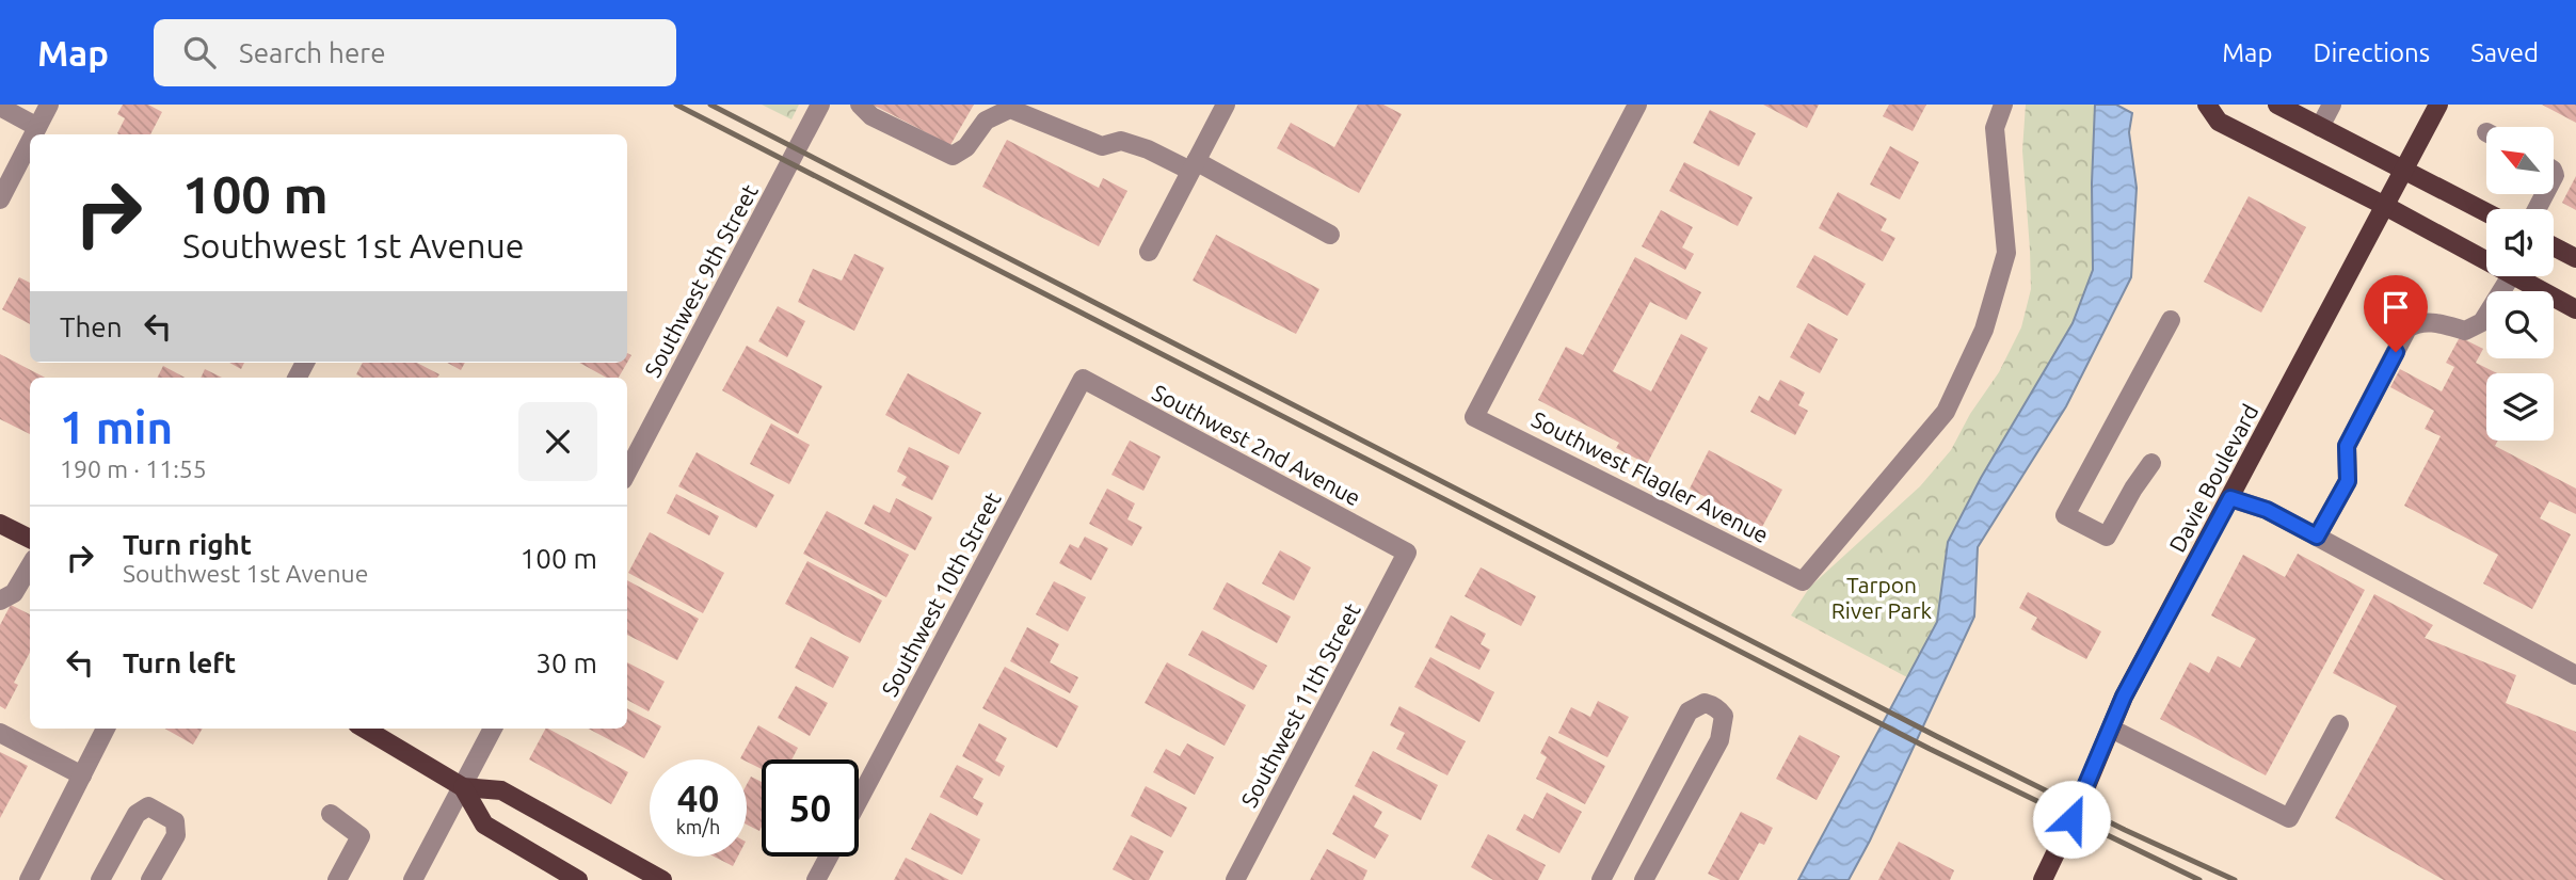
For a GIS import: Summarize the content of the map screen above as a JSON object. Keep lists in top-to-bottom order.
{
  "streets": {
    "main road": ["Davie Boulevard"],
    "street": [
      "Southwest 9th Street",
      "Southwest 2nd Avenue",
      "Southwest Flagler Avenue",
      "Southwest 10th Street",
      "Southwest 11th Street"
    ]
  },
  "crossings": [
    ["Southwest 2nd Avenue", "Southwest 10th Street"],
    ["Southwest 2nd Avenue", "Southwest 11th Street"]
  ],
  "parks": ["Tarpon River Park"],
  "north": "top left",
  "page": {
    "header": "Map",
    "search": "Search here",
    "nav": ["Map", "Directions", "Saved"],
    "turn": ["100 m", "Southwest 1st Avenue"],
    "then": "Then",
    "heading": ["1 min", "190 m · 11:55"],
    "list": [
      {
        "name": "Turn right",
        "note": "Southwest 1st Avenue",
        "value": "100 m"
      },
      {
        "name": "Turn left",
        "value": "30 m"
      }
    ],
    "speed": "40 km/h",
    "limit": "50"
  }
}
